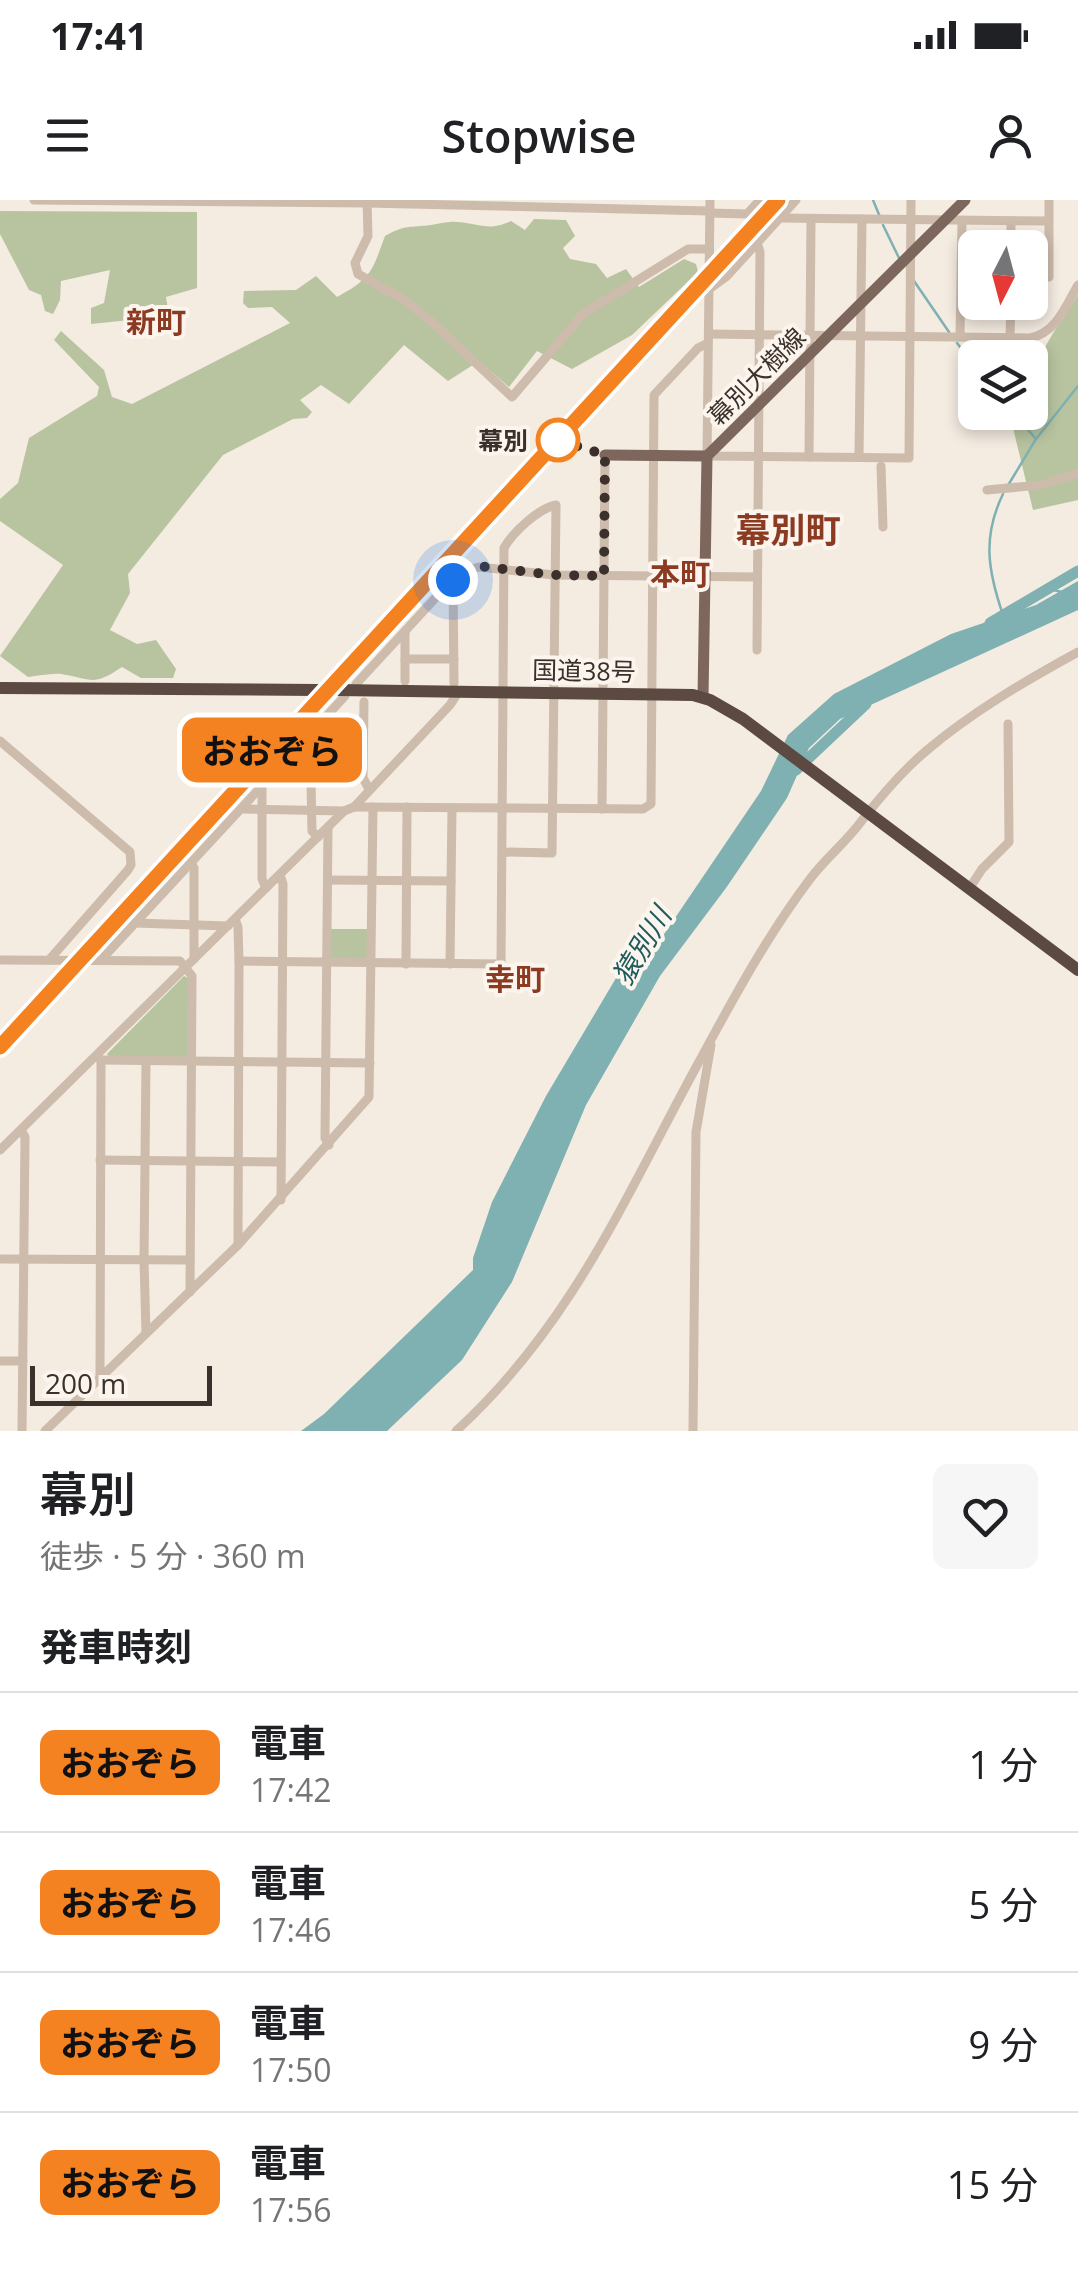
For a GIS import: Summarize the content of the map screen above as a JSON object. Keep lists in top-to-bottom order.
{
  "streets": {
    "highway": ["国道38号"],
    "main road": ["幕別大樹線"]
  },
  "crossings": [
    ["幕別大樹線", "国道38号"]
  ],
  "districts": [
    "新町",
    "幕別町",
    "本町",
    "幸町"
  ],
  "water": ["猿別川"],
  "places": ["幕別"],
  "scale_bar": "200 m",
  "north": "bottom",
  "page": {
    "status": "17:41",
    "header": "Stopwise",
    "on_map": "おおぞら",
    "scale": "200 m",
    "heading": [
      ["幕別", "徒歩 · 5 分 · 360 m"],
      "発車時刻"
    ],
    "list": [
      {
        "mark": "おおぞら",
        "name": "電車",
        "note": "17:42",
        "value": "1 分"
      },
      {
        "mark": "おおぞら",
        "name": "電車",
        "note": "17:46",
        "value": "5 分"
      },
      {
        "mark": "おおぞら",
        "name": "電車",
        "note": "17:50",
        "value": "9 分"
      },
      {
        "mark": "おおぞら",
        "name": "電車",
        "note": "17:56",
        "value": "15 分"
      }
    ]
  }
}
